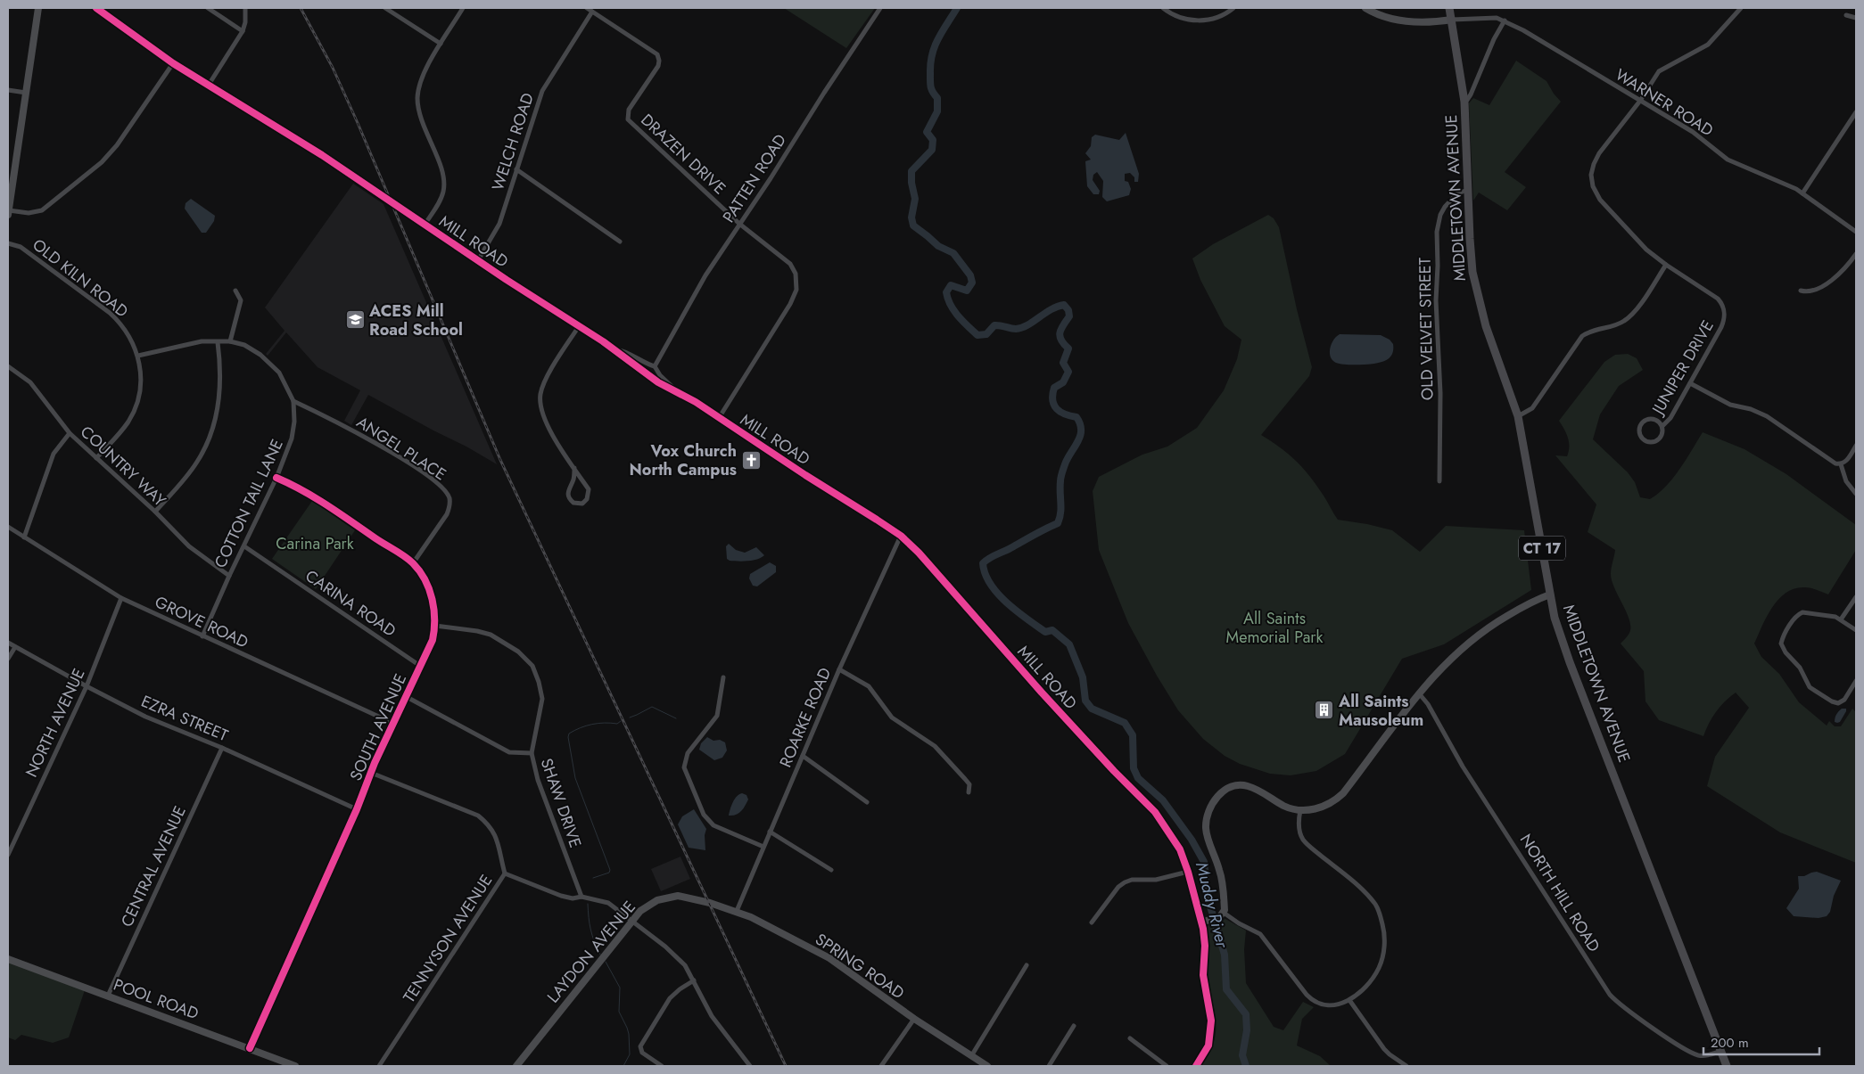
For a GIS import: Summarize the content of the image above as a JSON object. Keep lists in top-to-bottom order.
{
  "streets": {
    "main road": ["MIDDLETOWN AVENUE", "CT 17"],
    "street": [
      "WARNER ROAD",
      "WELCH ROAD",
      "DRAZEN DRIVE",
      "PATTEN ROAD",
      "MILL ROAD",
      "OLD KILN ROAD",
      "OLD VELVET STREET",
      "JUNIPER DRIVE",
      "ANGEL PLACE",
      "COUNTRY WAY",
      "COTTON TAIL LANE",
      "CARINA ROAD",
      "GROVE ROAD",
      "ROARKE ROAD",
      "EZRA STREET",
      "NORTH AVENUE",
      "SOUTH AVENUE",
      "SHAW DRIVE",
      "CENTRAL AVENUE",
      "NORTH HILL ROAD",
      "TENNYSON AVENUE",
      "LAYDON AVENUE",
      "SPRING ROAD",
      "POOL ROAD"
    ]
  },
  "crossings": [
    ["WARNER ROAD", "MIDDLETOWN AVENUE"],
    ["WARNER ROAD", "JUNIPER DRIVE"],
    ["WELCH ROAD", "DRAZEN DRIVE"],
    ["WELCH ROAD", "MILL ROAD"],
    ["DRAZEN DRIVE", "PATTEN ROAD"],
    ["MIDDLETOWN AVENUE", "OLD VELVET STREET"],
    ["MIDDLETOWN AVENUE", "NORTH HILL ROAD"],
    ["MILL ROAD", "ROARKE ROAD"],
    ["OLD KILN ROAD", "COUNTRY WAY"],
    ["OLD KILN ROAD", "COTTON TAIL LANE"],
    ["ANGEL PLACE", "COTTON TAIL LANE"],
    ["ANGEL PLACE", "SOUTH AVENUE"],
    ["COUNTRY WAY", "COTTON TAIL LANE"],
    ["COTTON TAIL LANE", "CARINA ROAD"],
    ["COTTON TAIL LANE", "GROVE ROAD"],
    ["COTTON TAIL LANE", "SOUTH AVENUE"],
    ["CARINA ROAD", "SOUTH AVENUE"],
    ["GROVE ROAD", "NORTH AVENUE"],
    ["GROVE ROAD", "SOUTH AVENUE"],
    ["ROARKE ROAD", "SPRING ROAD"],
    ["EZRA STREET", "NORTH AVENUE"],
    ["EZRA STREET", "SOUTH AVENUE"],
    ["EZRA STREET", "CENTRAL AVENUE"],
    ["SOUTH AVENUE", "SHAW DRIVE"],
    ["SOUTH AVENUE", "POOL ROAD"],
    ["SHAW DRIVE", "TENNYSON AVENUE"],
    ["CENTRAL AVENUE", "POOL ROAD"],
    ["TENNYSON AVENUE", "LAYDON AVENUE"],
    ["LAYDON AVENUE", "SPRING ROAD"]
  ],
  "water": ["Muddy River"],
  "parks": ["Carina Park", "All Saints Memorial Park"],
  "places": {
    "school or university": ["ACES Mill Road School"],
    "church": ["Vox Church North Campus"],
    "building": ["All Saints Mausoleum"]
  },
  "scale_bar": "200 m"
}
